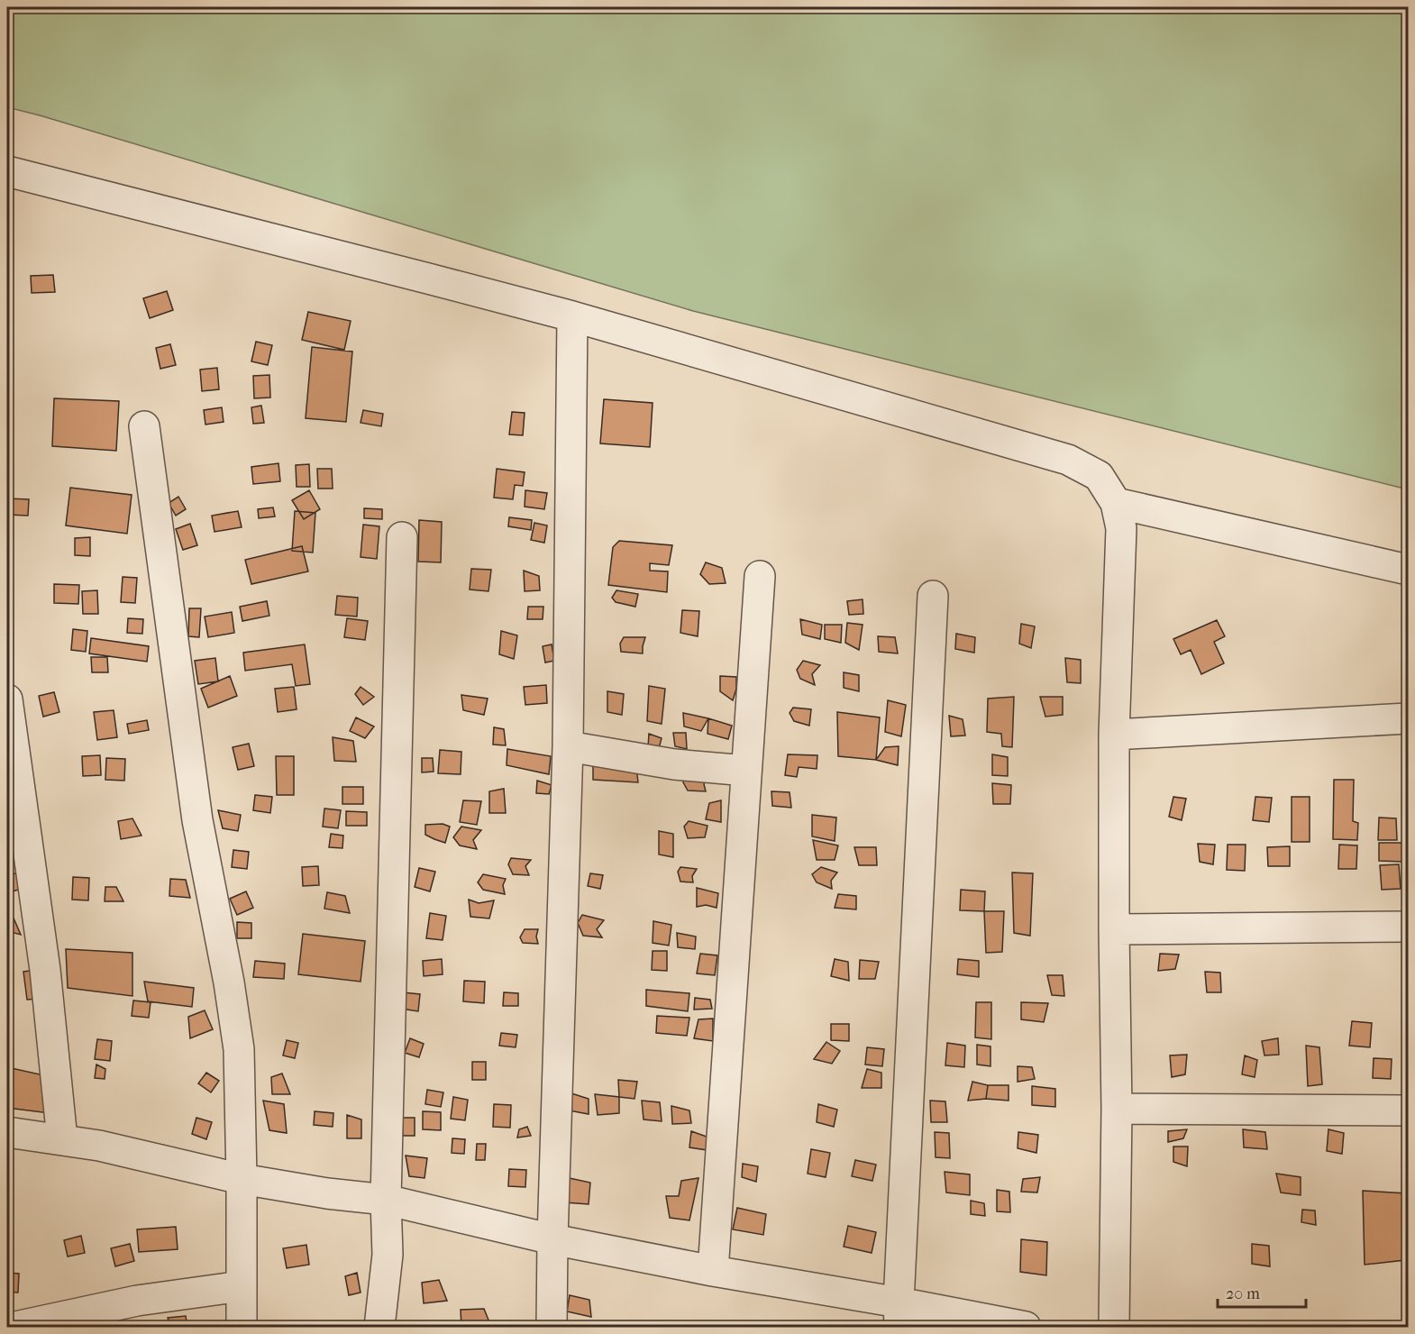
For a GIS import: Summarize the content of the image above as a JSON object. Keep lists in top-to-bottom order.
{
  "scale_bar": "20 m"
}
